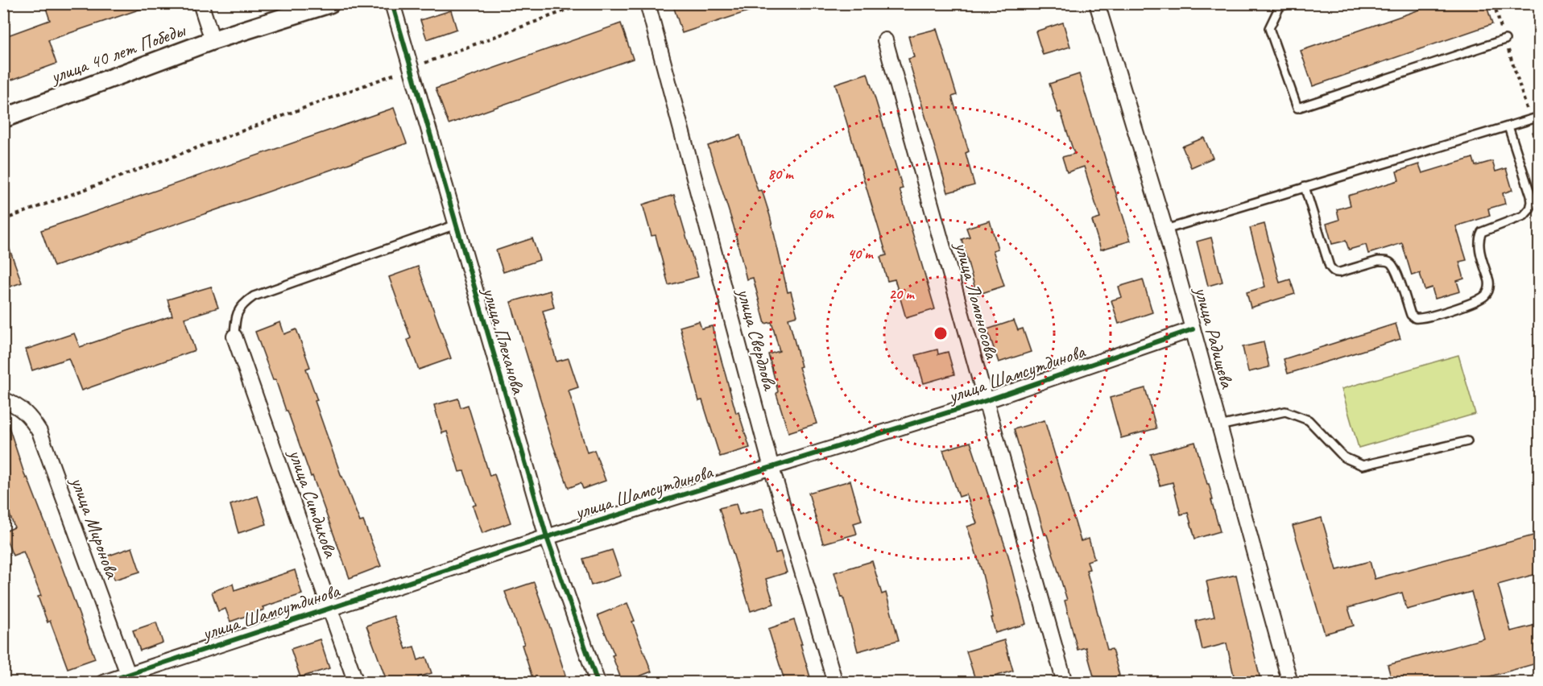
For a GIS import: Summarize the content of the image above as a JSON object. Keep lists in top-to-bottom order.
{
  "streets": {
    "street": [
      "улица 40 лет Победы",
      "улица Ломоносова",
      "улица Радищева",
      "улица Свердлова",
      "улица Плеханова",
      "улица Шамсутдинова",
      "улица Ситдикова",
      "улица Миронова"
    ]
  },
  "crossings": [
    ["улица Ломоносова", "улица Шамсутдинова"],
    ["улица Радищева", "улица Шамсутдинова"],
    ["улица Свердлова", "улица Шамсутдинова"],
    ["улица Плеханова", "улица Шамсутдинова"],
    ["улица Шамсутдинова", "улица Ситдикова"],
    ["улица Шамсутдинова", "улица Миронова"]
  ],
  "rings": [
    "80 m",
    "60 m",
    "40 m",
    "20 m"
  ]
}
